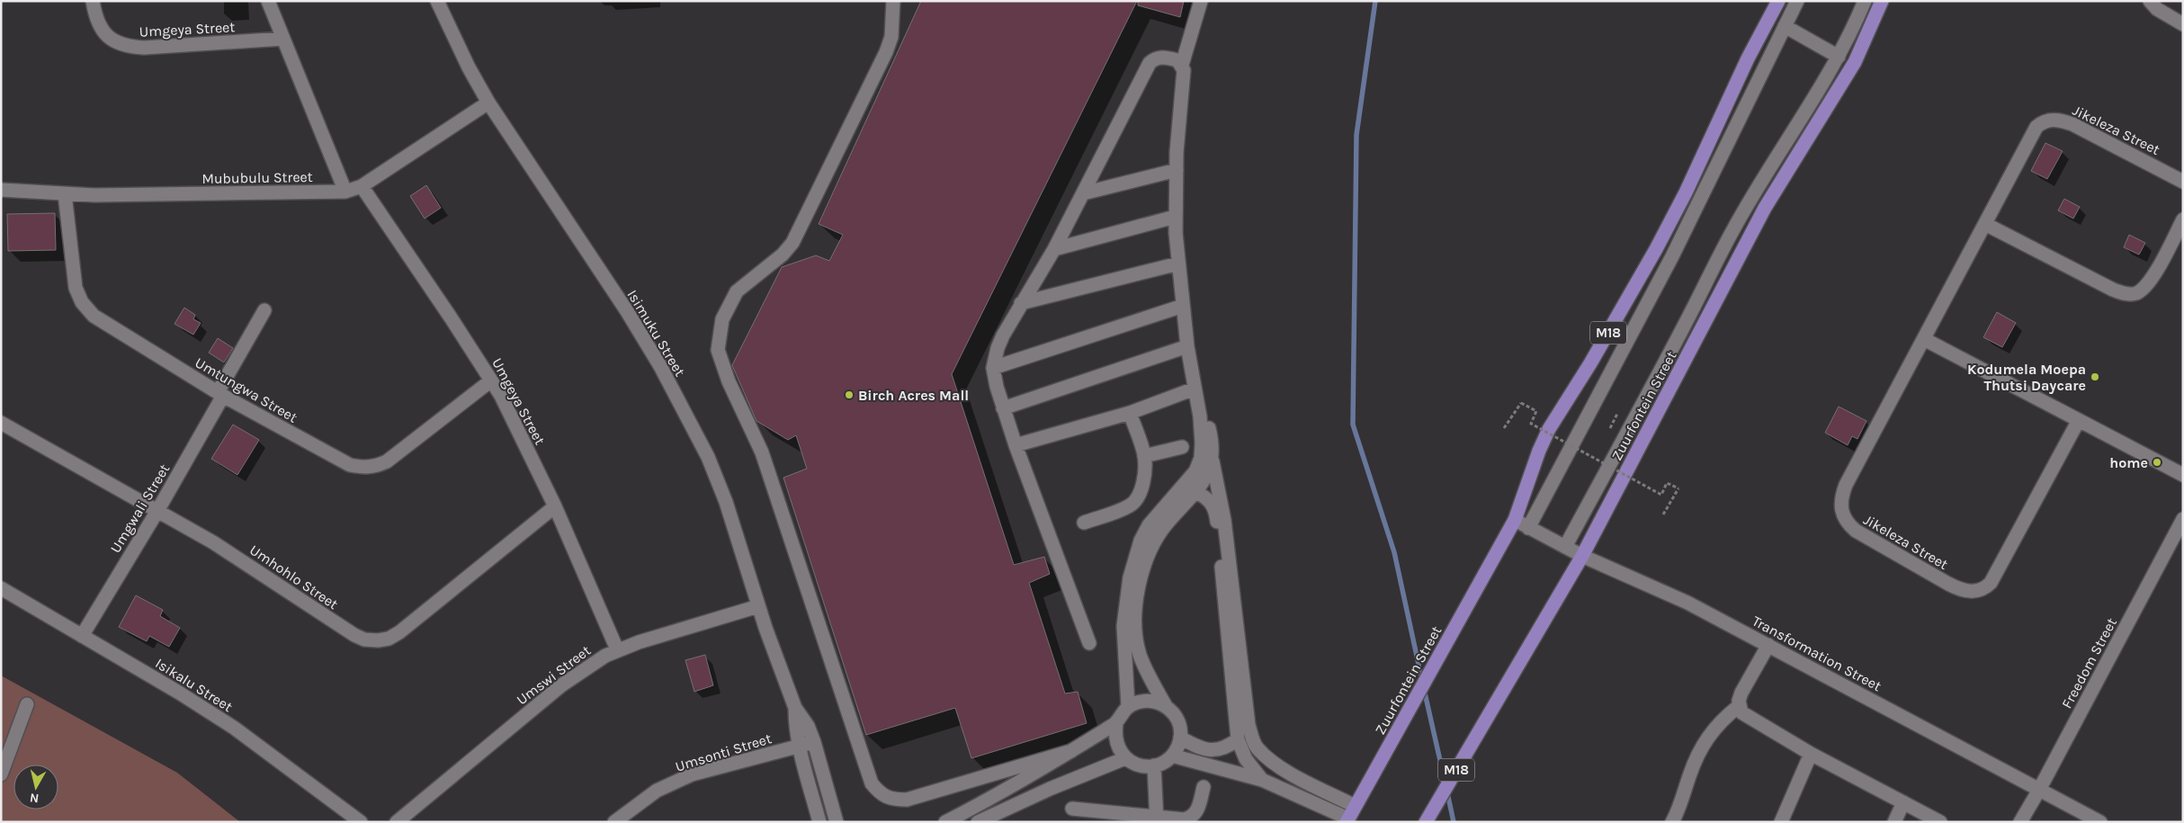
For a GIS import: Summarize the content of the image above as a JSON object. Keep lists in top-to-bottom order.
{
  "streets": {
    "main road": ["M18", "Zuurfontein Street"],
    "street": [
      "Umgeya Street",
      "Jikeleza Street",
      "Mububulu Street",
      "Isimuku Street",
      "Umtungwa Street",
      "Umgwali Street",
      "Umhohlo Street",
      "Transformation Street",
      "Freedom Street",
      "Umswi Street",
      "Isikalu Street",
      "Umsonti Street"
    ]
  },
  "crossings": [
    ["Umgeya Street", "Mububulu Street"],
    ["Umgeya Street", "Umtungwa Street"],
    ["Umgeya Street", "Umhohlo Street"],
    ["Umgeya Street", "Umswi Street"],
    ["Mububulu Street", "Isimuku Street"],
    ["Mububulu Street", "Umtungwa Street"],
    ["Isimuku Street", "Umswi Street"],
    ["Isimuku Street", "Umsonti Street"],
    ["Umtungwa Street", "Umgwali Street"],
    ["Zuurfontein Street", "Transformation Street"],
    ["Umgwali Street", "Umhohlo Street"],
    ["Umgwali Street", "Isikalu Street"],
    ["Transformation Street", "Freedom Street"]
  ],
  "places": ["Kodumela Moepa Thutsi Daycare", "Birch Acres Mall", "home"],
  "north": "bottom"
}
